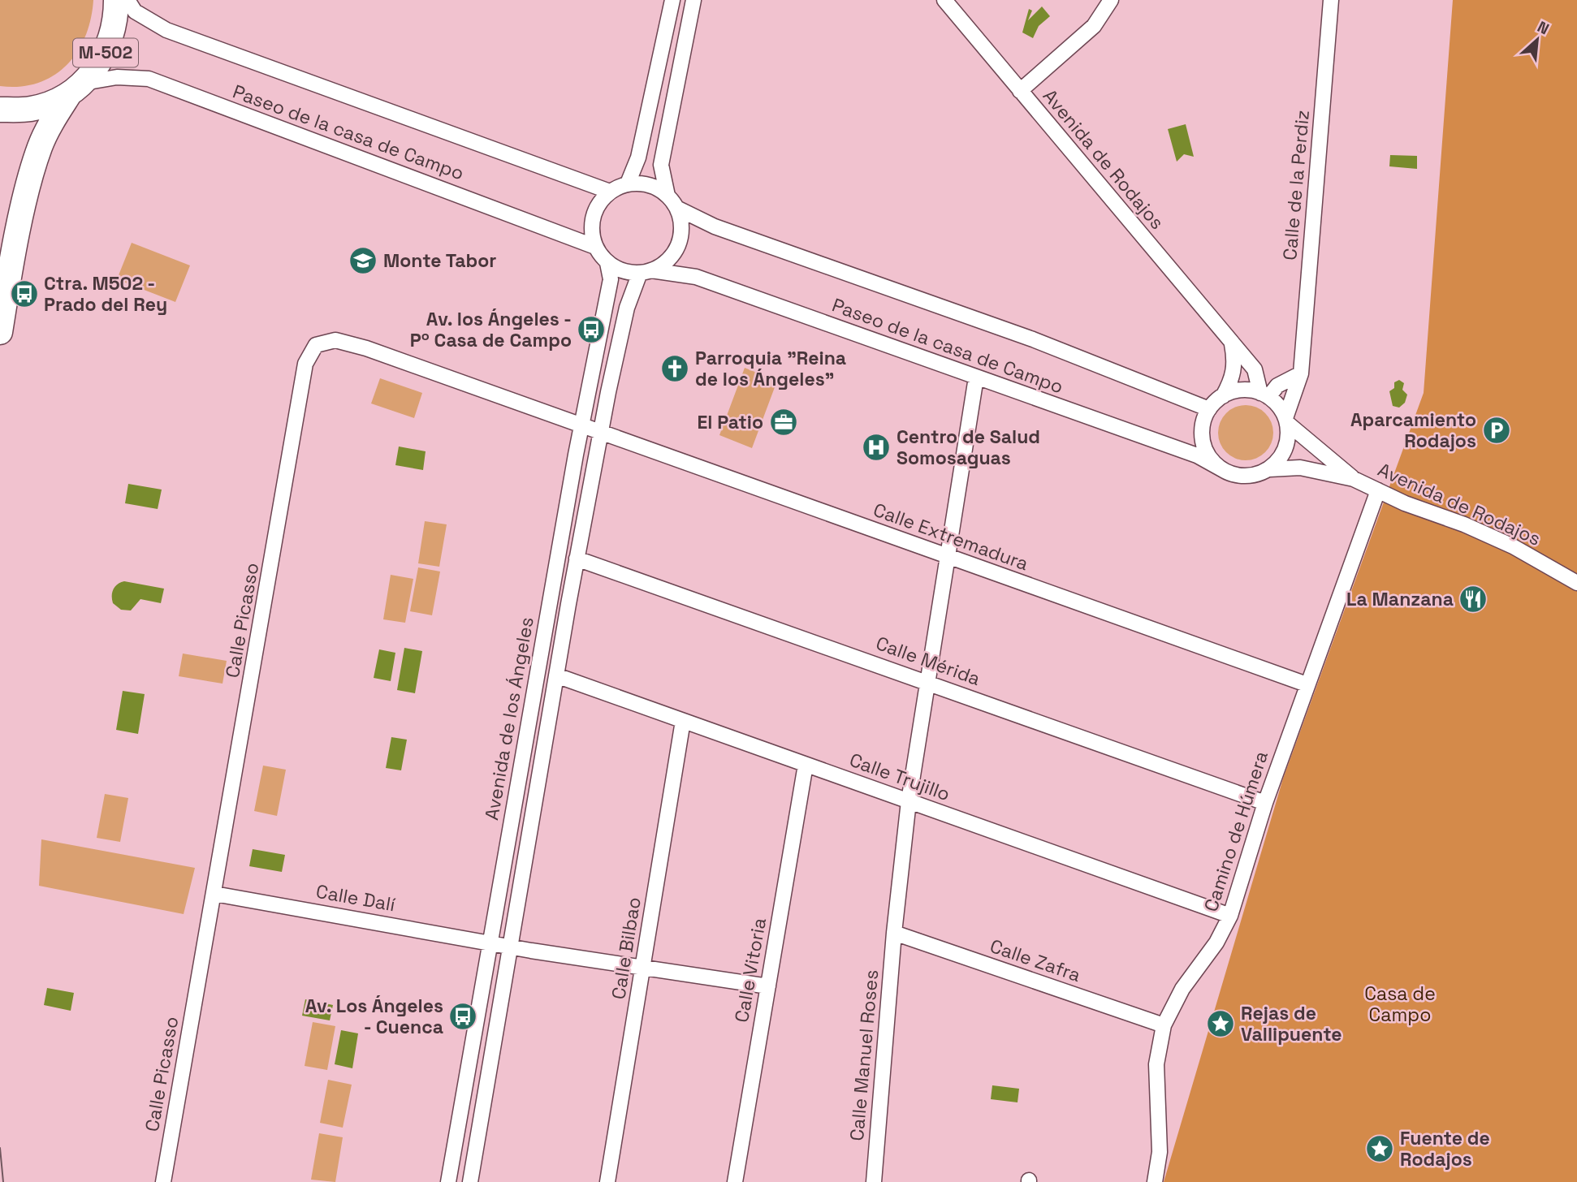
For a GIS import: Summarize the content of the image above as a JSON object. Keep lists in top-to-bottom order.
{
  "streets": {
    "highway": ["M-502"],
    "street": [
      "Paseo de la casa de Campo",
      "Avenida de Rodajos",
      "Calle de la Perdiz",
      "Calle Extremadura",
      "Calle Picasso",
      "Calle Mérida",
      "Avenida de los Ángeles",
      "Calle Trujillo",
      "Camino de Húmera",
      "Calle Dalí",
      "Calle Bilbao",
      "Calle Zafra",
      "Calle Vitoria",
      "Calle Manuel Roses"
    ]
  },
  "crossings": [
    ["M-502", "Paseo de la casa de Campo"],
    ["Paseo de la casa de Campo", "Avenida de Rodajos"],
    ["Paseo de la casa de Campo", "Calle de la Perdiz"],
    ["Paseo de la casa de Campo", "Avenida de los Ángeles"],
    ["Paseo de la casa de Campo", "Calle Manuel Roses"],
    ["Avenida de Rodajos", "Calle de la Perdiz"],
    ["Avenida de Rodajos", "Camino de Húmera"],
    ["Calle Extremadura", "Calle Picasso"],
    ["Calle Extremadura", "Avenida de los Ángeles"],
    ["Calle Extremadura", "Camino de Húmera"],
    ["Calle Extremadura", "Calle Manuel Roses"],
    ["Calle Picasso", "Avenida de los Ángeles"],
    ["Calle Picasso", "Calle Dalí"],
    ["Calle Mérida", "Avenida de los Ángeles"],
    ["Calle Mérida", "Camino de Húmera"],
    ["Calle Mérida", "Calle Manuel Roses"],
    ["Avenida de los Ángeles", "Calle Trujillo"],
    ["Avenida de los Ángeles", "Calle Dalí"],
    ["Calle Trujillo", "Camino de Húmera"],
    ["Calle Trujillo", "Calle Bilbao"],
    ["Calle Trujillo", "Calle Vitoria"],
    ["Calle Trujillo", "Calle Manuel Roses"],
    ["Camino de Húmera", "Calle Zafra"],
    ["Calle Dalí", "Calle Bilbao"],
    ["Calle Dalí", "Calle Vitoria"],
    ["Calle Zafra", "Calle Manuel Roses"]
  ],
  "parks": ["Casa de Campo"],
  "places": {
    "school or university": ["Monte Tabor"],
    "bus stop": ["Ctra. M502 - Prado del Rey", "Av. los Ángeles - Pº Casa de Campo", "Av. Los Ángeles - Cuenca"],
    "church": ["Parroquia \"Reina de los Ángeles\""],
    "office": ["El Patio"],
    "parking": ["Aparcamiento Rodajos"],
    "hospital": ["Centro de Salud Somosaguas"],
    "restaurant": ["La Manzana"],
    "place": ["Rejas de Vallipuente", "Fuente de Rodajos"]
  },
  "north": "top right"
}
